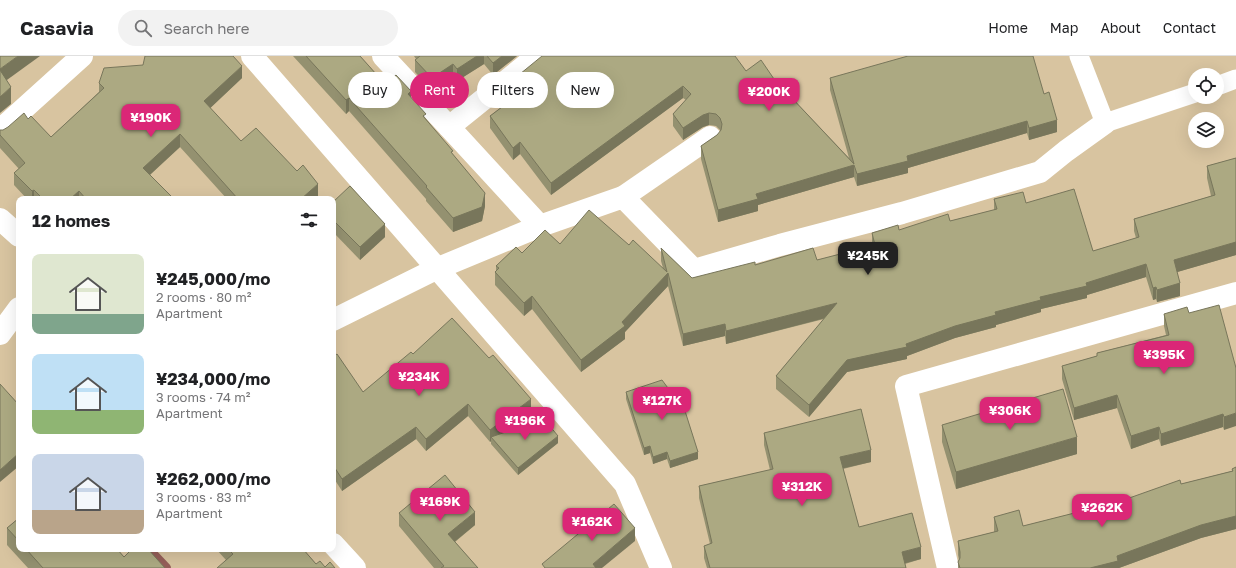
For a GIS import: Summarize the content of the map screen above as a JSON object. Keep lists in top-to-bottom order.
{
  "page": {
    "header": "Casavia",
    "search": "Search here",
    "nav": [
      "Home",
      "Map",
      "About",
      "Contact"
    ],
    "chip": [
      "Buy",
      "Rent",
      "Filters",
      "New"
    ],
    "price": [
      "¥200K",
      "¥190K",
      "¥245K",
      "¥395K",
      "¥234K",
      "¥127K",
      "¥306K",
      "¥196K",
      "¥312K",
      "¥169K",
      "¥262K",
      "¥162K"
    ],
    "heading": "12 homes",
    "list": [
      {
        "name": "¥245,000/mo",
        "note": "2 rooms · 80 m² · Apartment"
      },
      {
        "name": "¥234,000/mo",
        "note": "3 rooms · 74 m² · Apartment"
      },
      {
        "name": "¥262,000/mo",
        "note": "3 rooms · 83 m² · Apartment"
      }
    ]
  }
}
